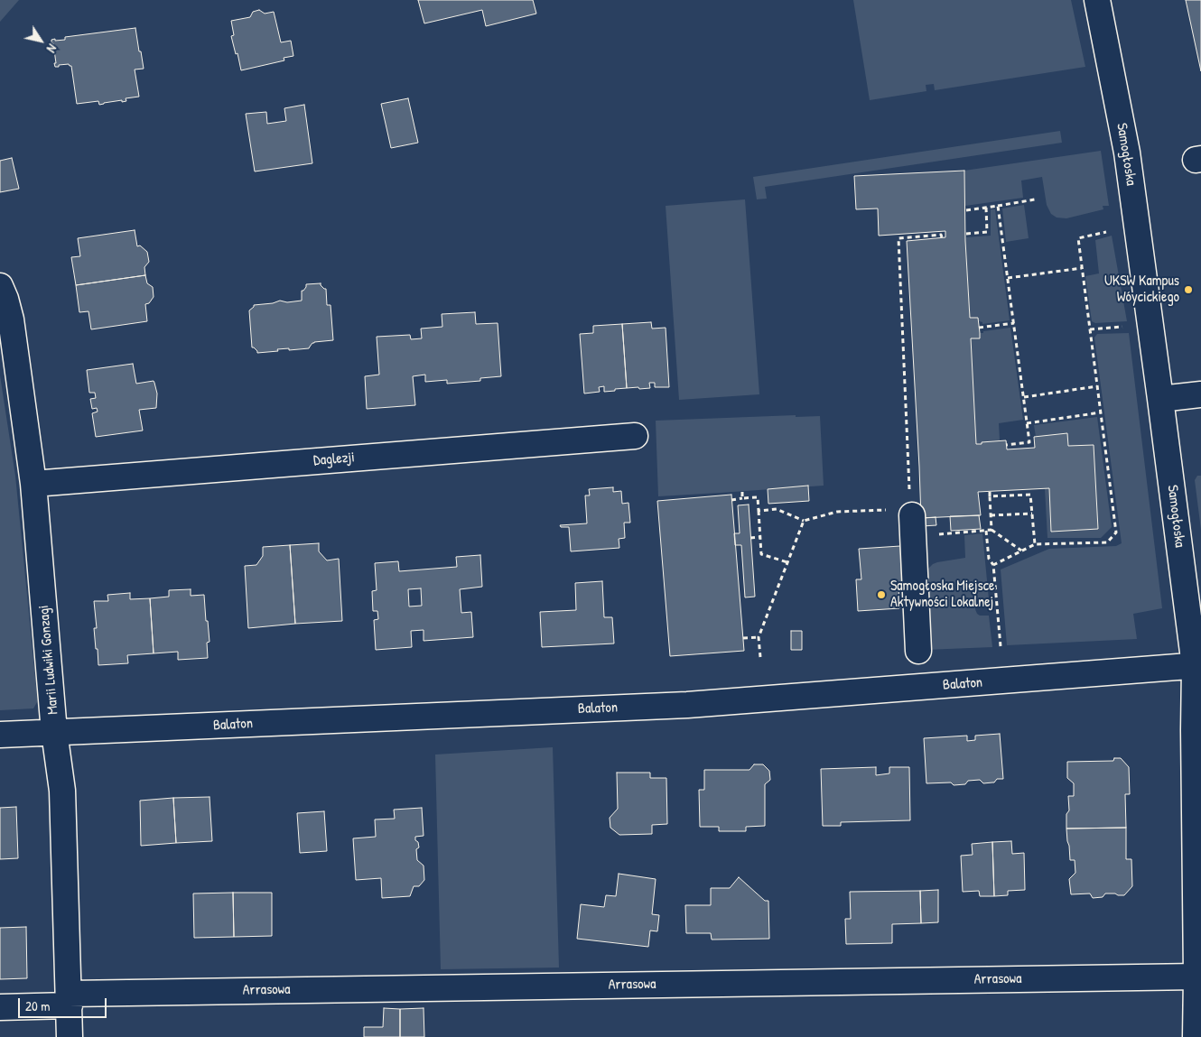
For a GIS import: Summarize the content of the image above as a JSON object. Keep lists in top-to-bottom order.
{
  "streets": {
    "street": [
      "Samogłoska",
      "Daglezji",
      "Marii Ludwiki Gonzagi",
      "Balaton",
      "Arrasowa"
    ]
  },
  "crossings": [
    ["Samogłoska", "Balaton"],
    ["Samogłoska", "Arrasowa"],
    ["Daglezji", "Marii Ludwiki Gonzagi"],
    ["Marii Ludwiki Gonzagi", "Balaton"],
    ["Marii Ludwiki Gonzagi", "Arrasowa"]
  ],
  "places": ["UKSW Kampus Wóycickiego", "Samogłoska Miejsce Aktywności Lokalnej"],
  "scale_bar": "20 m",
  "north": "bottom right"
}
